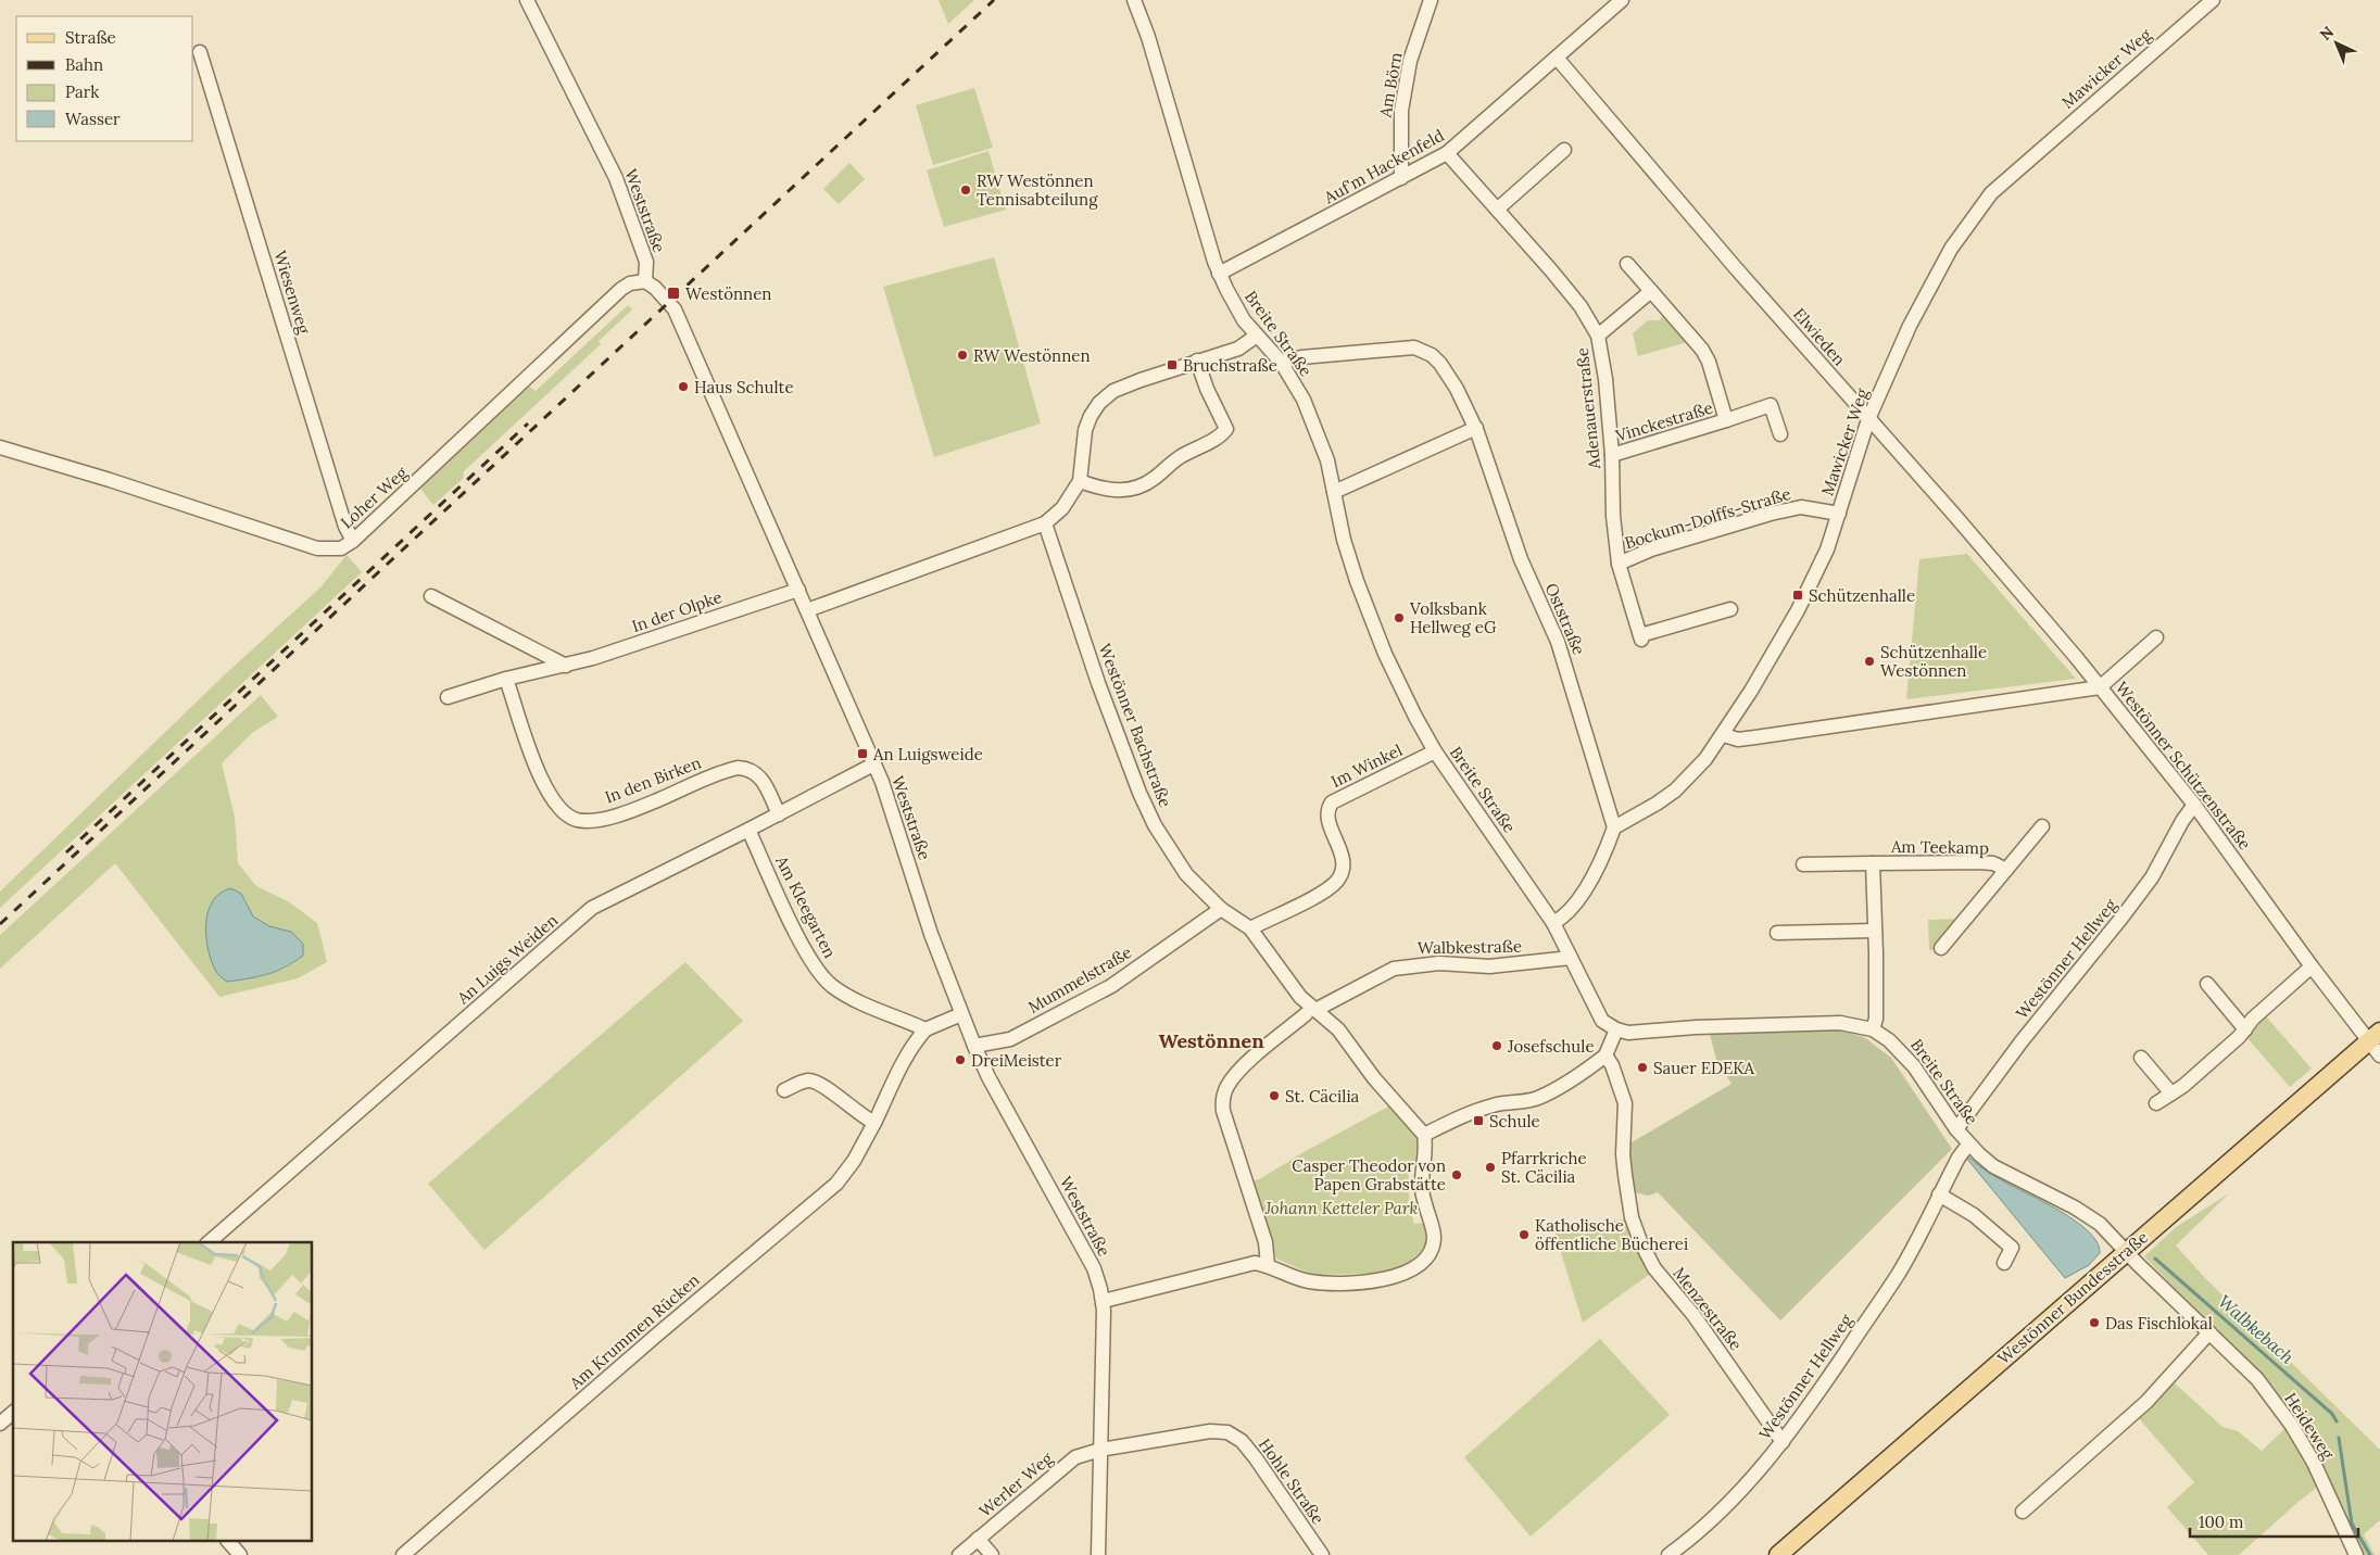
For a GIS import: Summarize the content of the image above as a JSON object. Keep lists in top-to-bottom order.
{
  "streets": {
    "main road": ["Westönner Bundesstraße"],
    "street": [
      "Mawicker Weg",
      "Am Börn",
      "Auf'm Hackenfeld",
      "Weststraße",
      "Wiesenweg",
      "Breite Straße",
      "Elwieden",
      "Adenauerstraße",
      "Vinckestraße",
      "Loher Weg",
      "Bockum-Dolffs-Straße",
      "In der Olpke",
      "Oststraße",
      "Westönner Bachstraße",
      "Im Winkel",
      "Westönner Schützenstraße",
      "In den Birken",
      "Am Teekamp",
      "Am Kleegarten",
      "Walbkestraße",
      "An Luigs Weiden",
      "Westönner Hellweg",
      "Mummelstraße",
      "Menzestraße",
      "Am Krummen Rücken",
      "Heideweg",
      "Hohle Straße",
      "Werler Weg"
    ]
  },
  "crossings": [
    ["Mawicker Weg", "Elwieden"],
    ["Mawicker Weg", "Bockum-Dolffs-Straße"],
    ["Mawicker Weg", "Oststraße"],
    ["Mawicker Weg", "Westönner Schützenstraße"],
    ["Am Börn", "Auf'm Hackenfeld"],
    ["Auf'm Hackenfeld", "Breite Straße"],
    ["Auf'm Hackenfeld", "Elwieden"],
    ["Auf'm Hackenfeld", "Adenauerstraße"],
    ["Weststraße", "Loher Weg"],
    ["Weststraße", "In der Olpke"],
    ["Weststraße", "An Luigs Weiden"],
    ["Weststraße", "Mummelstraße"],
    ["Weststraße", "Hohle Straße"],
    ["Weststraße", "Werler Weg"],
    ["Wiesenweg", "Loher Weg"],
    ["Breite Straße", "Oststraße"],
    ["Breite Straße", "Im Winkel"],
    ["Breite Straße", "Am Teekamp"],
    ["Breite Straße", "Walbkestraße"],
    ["Breite Straße", "Westönner Hellweg"],
    ["Breite Straße", "Westönner Bundesstraße"],
    ["Breite Straße", "Heideweg"],
    ["Elwieden", "Westönner Schützenstraße"],
    ["Adenauerstraße", "Vinckestraße"],
    ["Adenauerstraße", "Bockum-Dolffs-Straße"],
    ["In der Olpke", "In den Birken"],
    ["Westönner Bachstraße", "Im Winkel"],
    ["Westönner Bachstraße", "Walbkestraße"],
    ["Westönner Bachstraße", "Mummelstraße"],
    ["Westönner Schützenstraße", "Westönner Hellweg"],
    ["Westönner Schützenstraße", "Westönner Bundesstraße"],
    ["In den Birken", "An Luigs Weiden"],
    ["Am Kleegarten", "An Luigs Weiden"],
    ["Am Kleegarten", "Am Krummen Rücken"],
    ["Westönner Hellweg", "Menzestraße"],
    ["Westönner Bundesstraße", "Heideweg"],
    ["Hohle Straße", "Werler Weg"]
  ],
  "districts": ["Westönnen"],
  "water": ["Walbkebach"],
  "parks": ["Johann Ketteler Park"],
  "places": {
    "other": [
      "RW Westönnen Tennisabteilung",
      "RW Westönnen",
      "Haus Schulte",
      "Volksbank Hellweg eG",
      "Schützenhalle Westönnen",
      "Josefschule",
      "DreiMeister",
      "Sauer EDEKA",
      "St. Cäcilia",
      "Pfarrkriche St. Cäcilia",
      "Casper Theodor von Papen Grabstätte",
      "Katholische öffentliche Bücherei",
      "Das Fischlokal"
    ],
    "transit": [
      "Westönnen",
      "Bruchstraße",
      "Schützenhalle",
      "An Luigsweide",
      "Schule"
    ]
  },
  "legend": [
    "Straße",
    "Bahn",
    "Park",
    "Wasser"
  ],
  "scale_bar": "100 m",
  "north": "top left"
}
